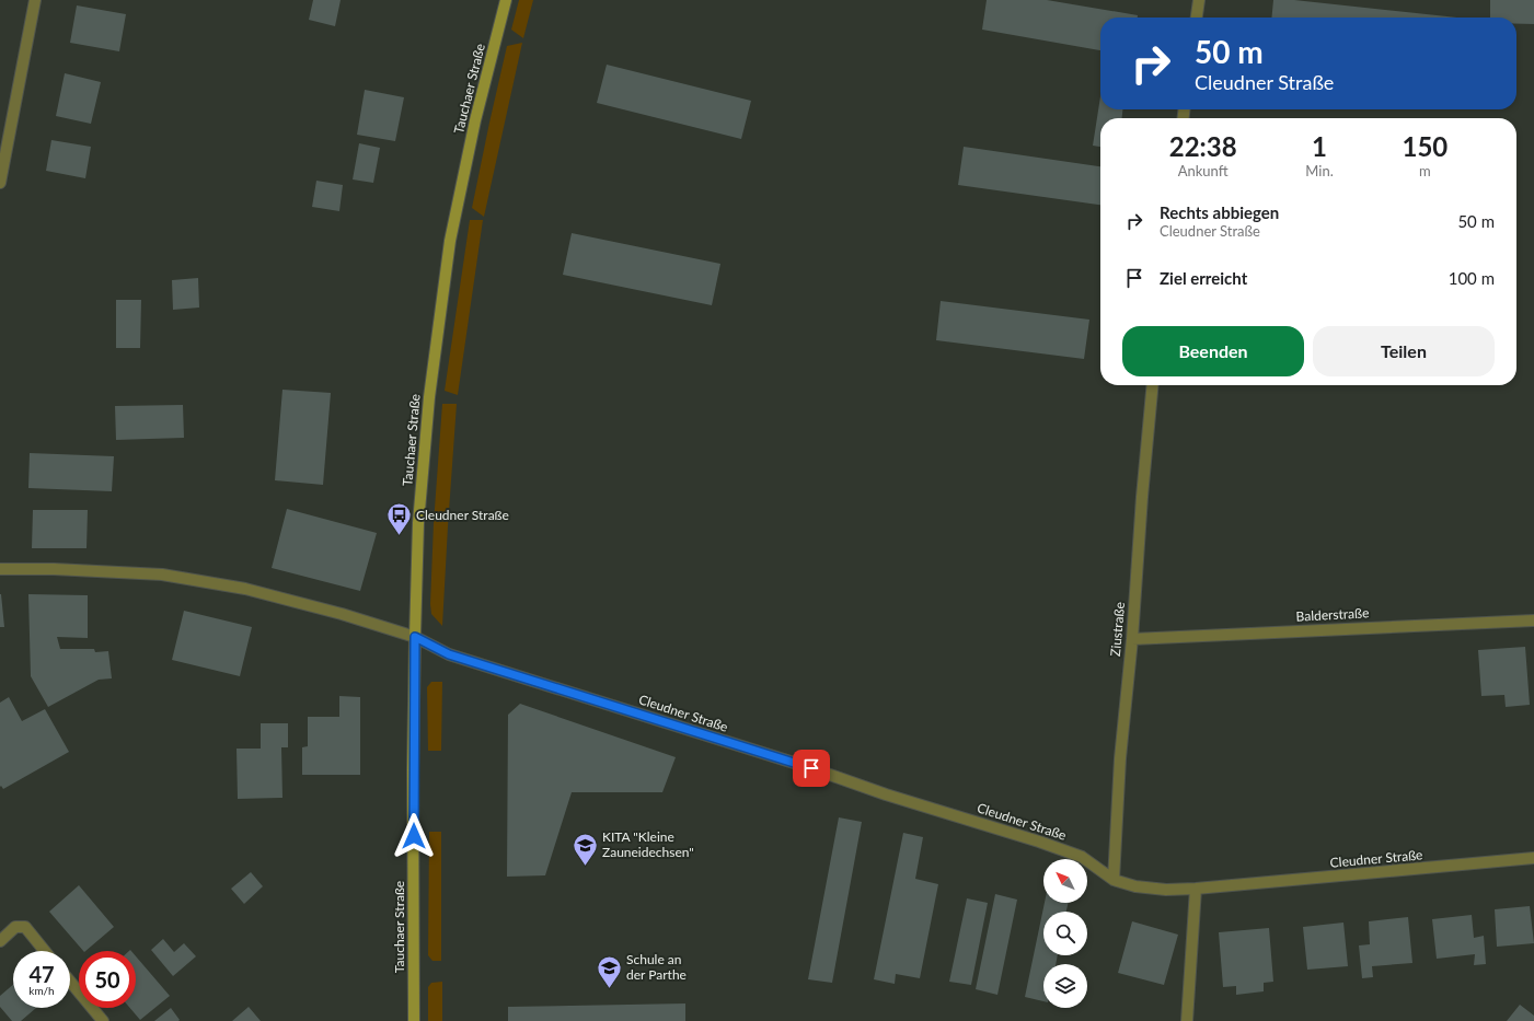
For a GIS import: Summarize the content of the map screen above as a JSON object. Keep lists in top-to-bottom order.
{
  "streets": {
    "main road": ["Tauchaer Straße"],
    "street": ["Balderstraße", "Ziustraße", "Cleudner Straße"]
  },
  "crossings": [
    ["Tauchaer Straße", "Cleudner Straße"],
    ["Balderstraße", "Ziustraße"],
    ["Ziustraße", "Cleudner Straße"]
  ],
  "places": {
    "bus stop": ["Cleudner Straße"],
    "school or university": ["KITA \"Kleine Zauneidechsen\"", "Schule an der Parthe"]
  },
  "north": "top left",
  "page": {
    "turn": ["50 m", "Cleudner Straße"],
    "eta": [
      "22:38",
      "Ankunft",
      "1",
      "Min.",
      "150",
      "m"
    ],
    "list": [
      {
        "name": "Rechts abbiegen",
        "note": "Cleudner Straße",
        "value": "50 m"
      },
      {
        "name": "Ziel erreicht",
        "value": "100 m"
      }
    ],
    "buttons": ["Beenden", "Teilen"],
    "speed": "47 km/h",
    "limit": "50"
  }
}
